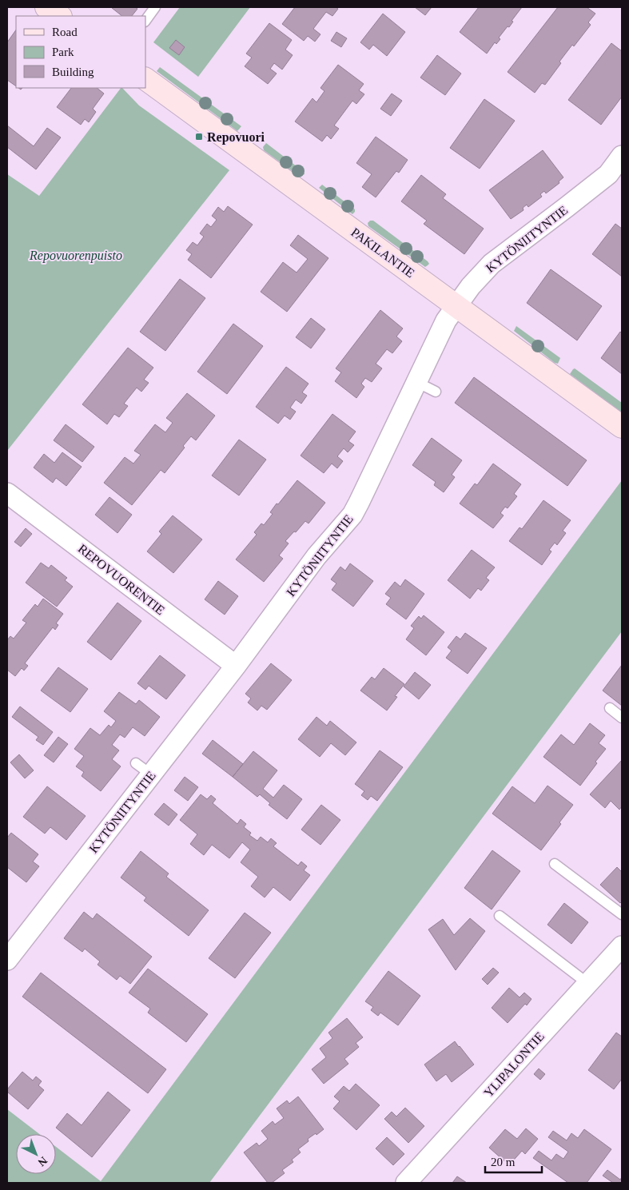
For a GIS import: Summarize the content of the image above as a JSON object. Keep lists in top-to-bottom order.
{
  "streets": {
    "main road": ["PAKILANTIE"],
    "street": ["KYTÖNIITYNTIE", "REPOVUORENTIE", "YLIPALONTIE"]
  },
  "crossings": [
    ["KYTÖNIITYNTIE", "PAKILANTIE"],
    ["KYTÖNIITYNTIE", "REPOVUORENTIE"]
  ],
  "parks": ["Repovuorenpuisto"],
  "places": {
    "transit": ["Repovuori"]
  },
  "legend": ["Road", "Park", "Building"],
  "scale_bar": "20 m",
  "north": "bottom right"
}
